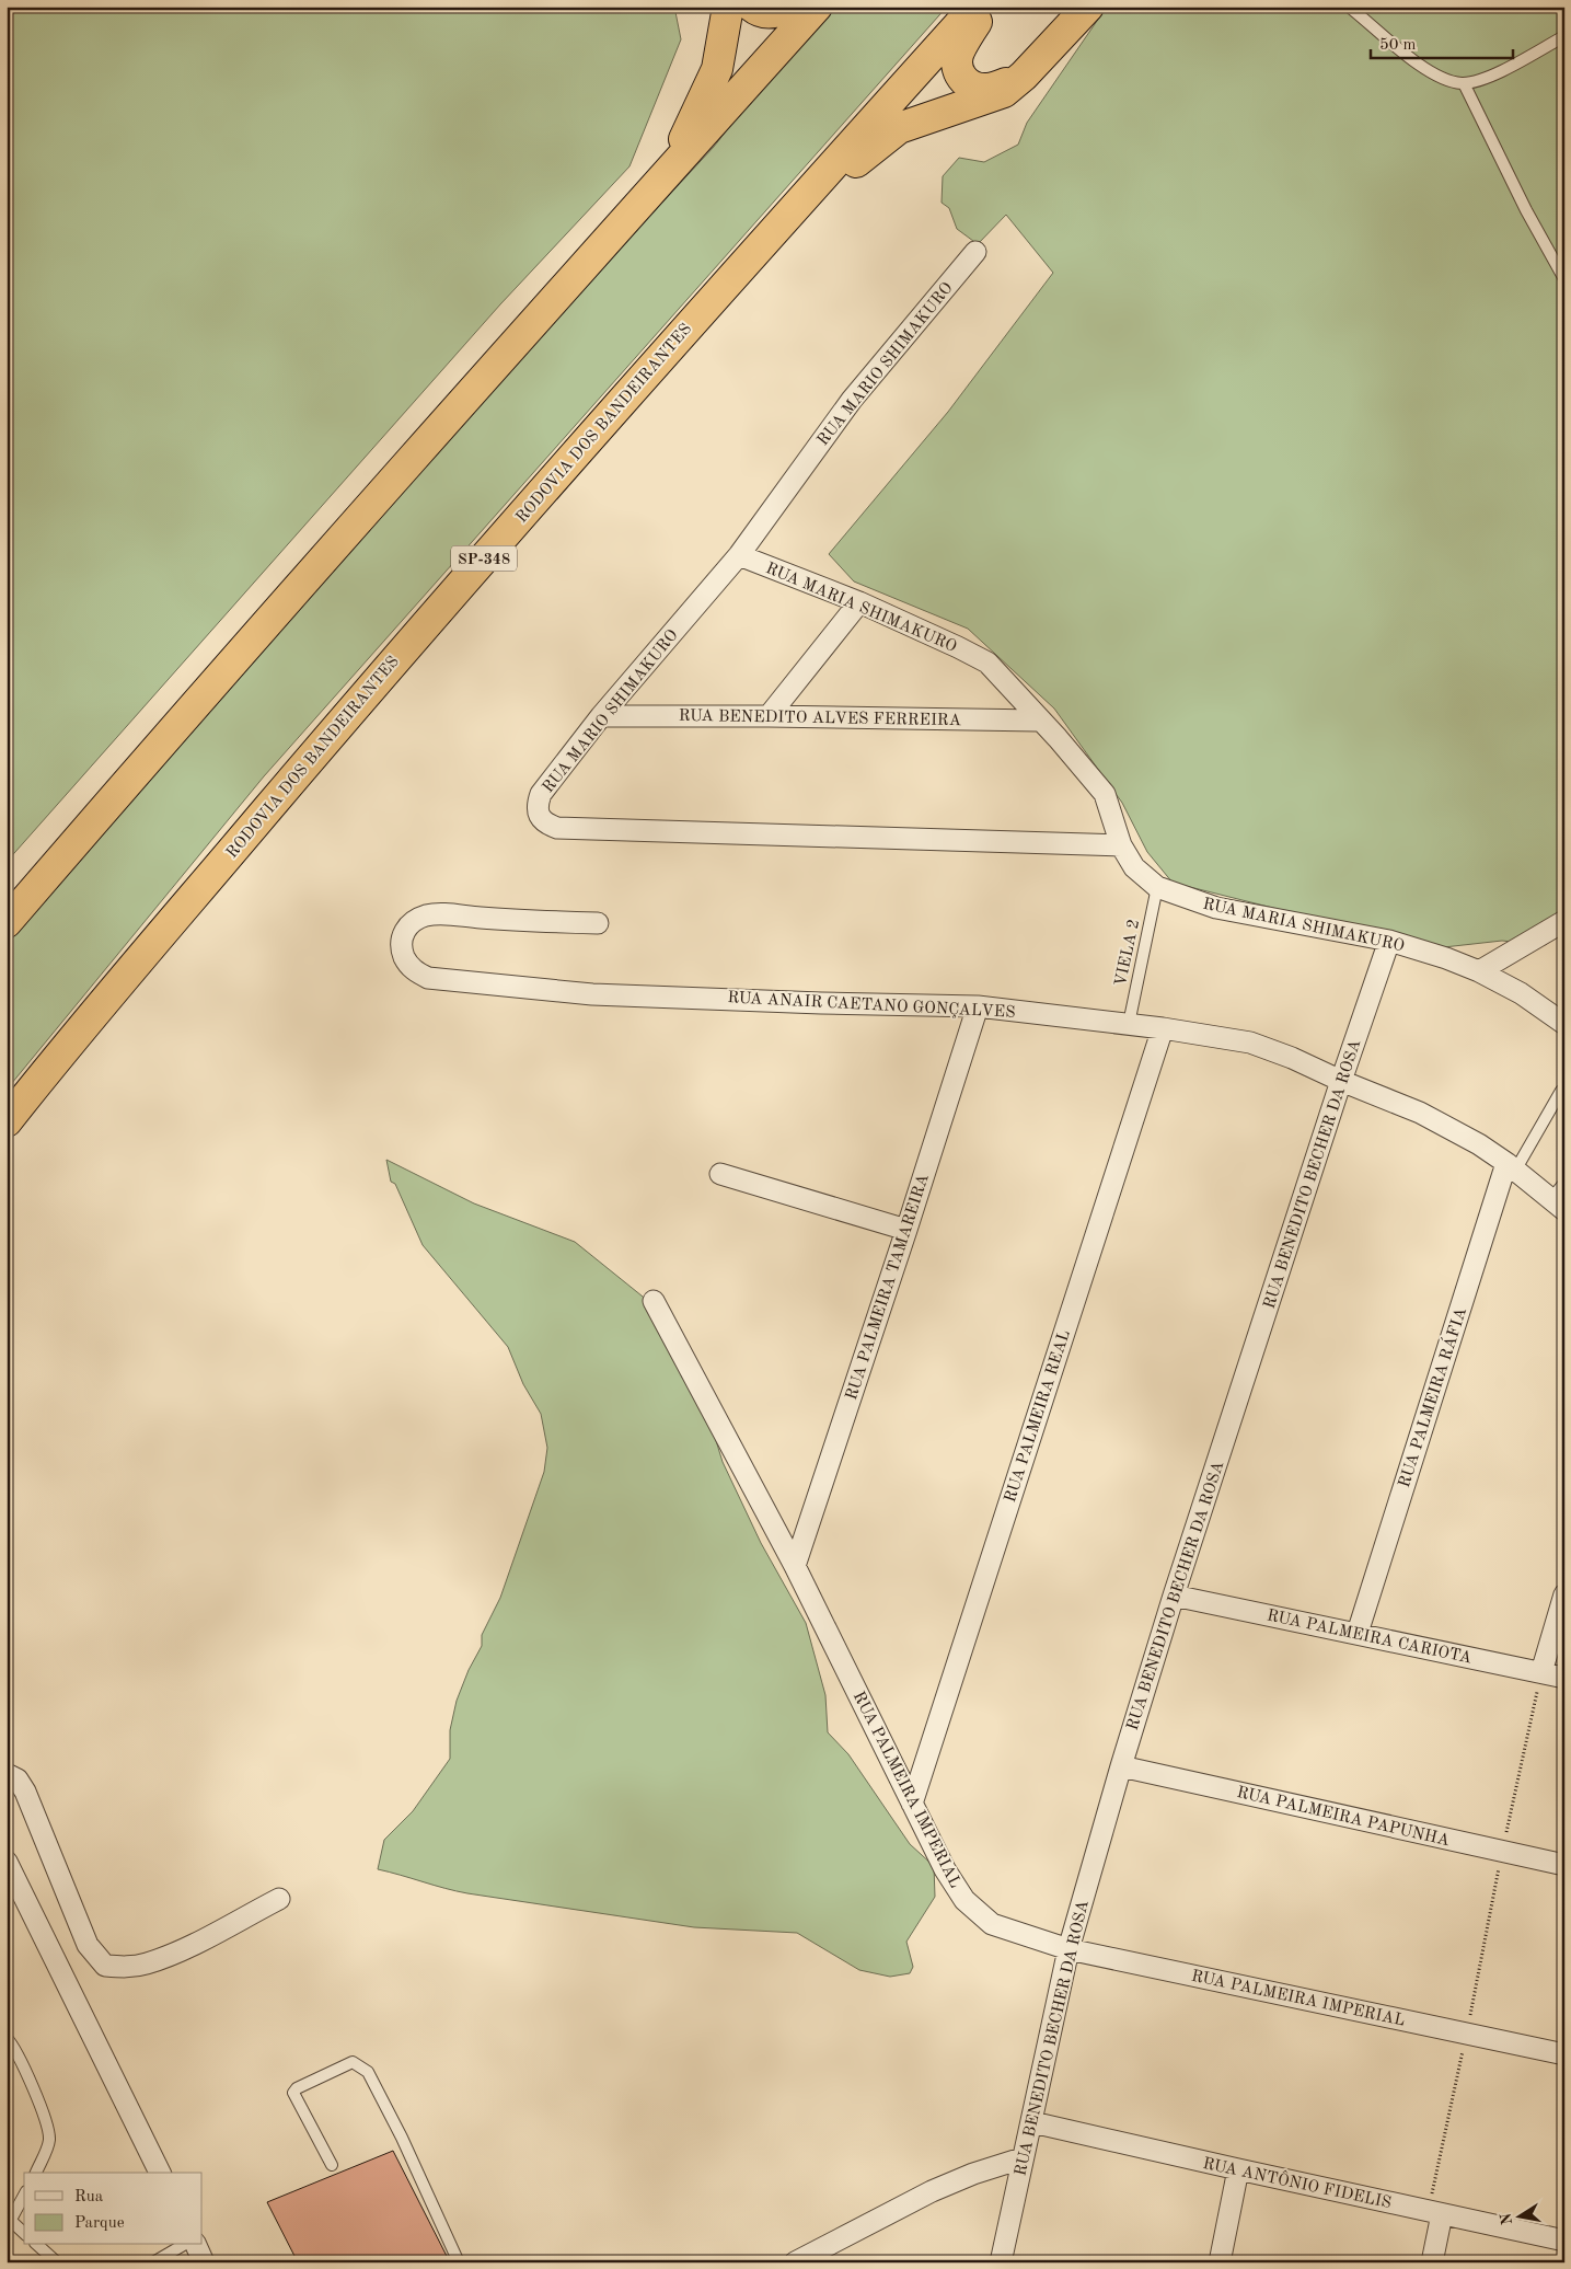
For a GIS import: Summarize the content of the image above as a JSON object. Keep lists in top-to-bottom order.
{
  "streets": {
    "highway": ["RODOVIA DOS BANDEIRANTES", "SP-348"],
    "street": [
      "RUA MARIO SHIMAKURO",
      "RUA MARIA SHIMAKURO",
      "RUA BENEDITO ALVES FERREIRA",
      "RUA ANAIR CAETANO GONÇALVES",
      "RUA BENEDITO BECHER DA ROSA",
      "RUA PALMEIRA TAMAREIRA",
      "RUA PALMEIRA RÁFIA",
      "RUA PALMEIRA REAL",
      "RUA PALMEIRA CARIOTA",
      "RUA PALMEIRA IMPERIAL",
      "RUA PALMEIRA PAPUNHA",
      "RUA ANTÔNIO FIDELIS"
    ],
    "lane": ["VIELA 2"]
  },
  "crossings": [
    ["RUA MARIO SHIMAKURO", "RUA MARIA SHIMAKURO"],
    ["RUA MARIO SHIMAKURO", "RUA BENEDITO ALVES FERREIRA"],
    ["RUA MARIA SHIMAKURO", "RUA BENEDITO ALVES FERREIRA"],
    ["RUA MARIA SHIMAKURO", "VIELA 2"],
    ["RUA MARIA SHIMAKURO", "RUA BENEDITO BECHER DA ROSA"],
    ["VIELA 2", "RUA ANAIR CAETANO GONÇALVES"],
    ["RUA ANAIR CAETANO GONÇALVES", "RUA BENEDITO BECHER DA ROSA"],
    ["RUA ANAIR CAETANO GONÇALVES", "RUA PALMEIRA TAMAREIRA"],
    ["RUA ANAIR CAETANO GONÇALVES", "RUA PALMEIRA RÁFIA"],
    ["RUA ANAIR CAETANO GONÇALVES", "RUA PALMEIRA REAL"],
    ["RUA BENEDITO BECHER DA ROSA", "RUA PALMEIRA CARIOTA"],
    ["RUA BENEDITO BECHER DA ROSA", "RUA PALMEIRA IMPERIAL"],
    ["RUA BENEDITO BECHER DA ROSA", "RUA PALMEIRA PAPUNHA"],
    ["RUA BENEDITO BECHER DA ROSA", "RUA ANTÔNIO FIDELIS"],
    ["RUA PALMEIRA TAMAREIRA", "RUA PALMEIRA IMPERIAL"],
    ["RUA PALMEIRA RÁFIA", "RUA PALMEIRA CARIOTA"],
    ["RUA PALMEIRA REAL", "RUA PALMEIRA IMPERIAL"]
  ],
  "legend": ["Rua", "Parque"],
  "scale_bar": "50 m",
  "north": "left"
}
